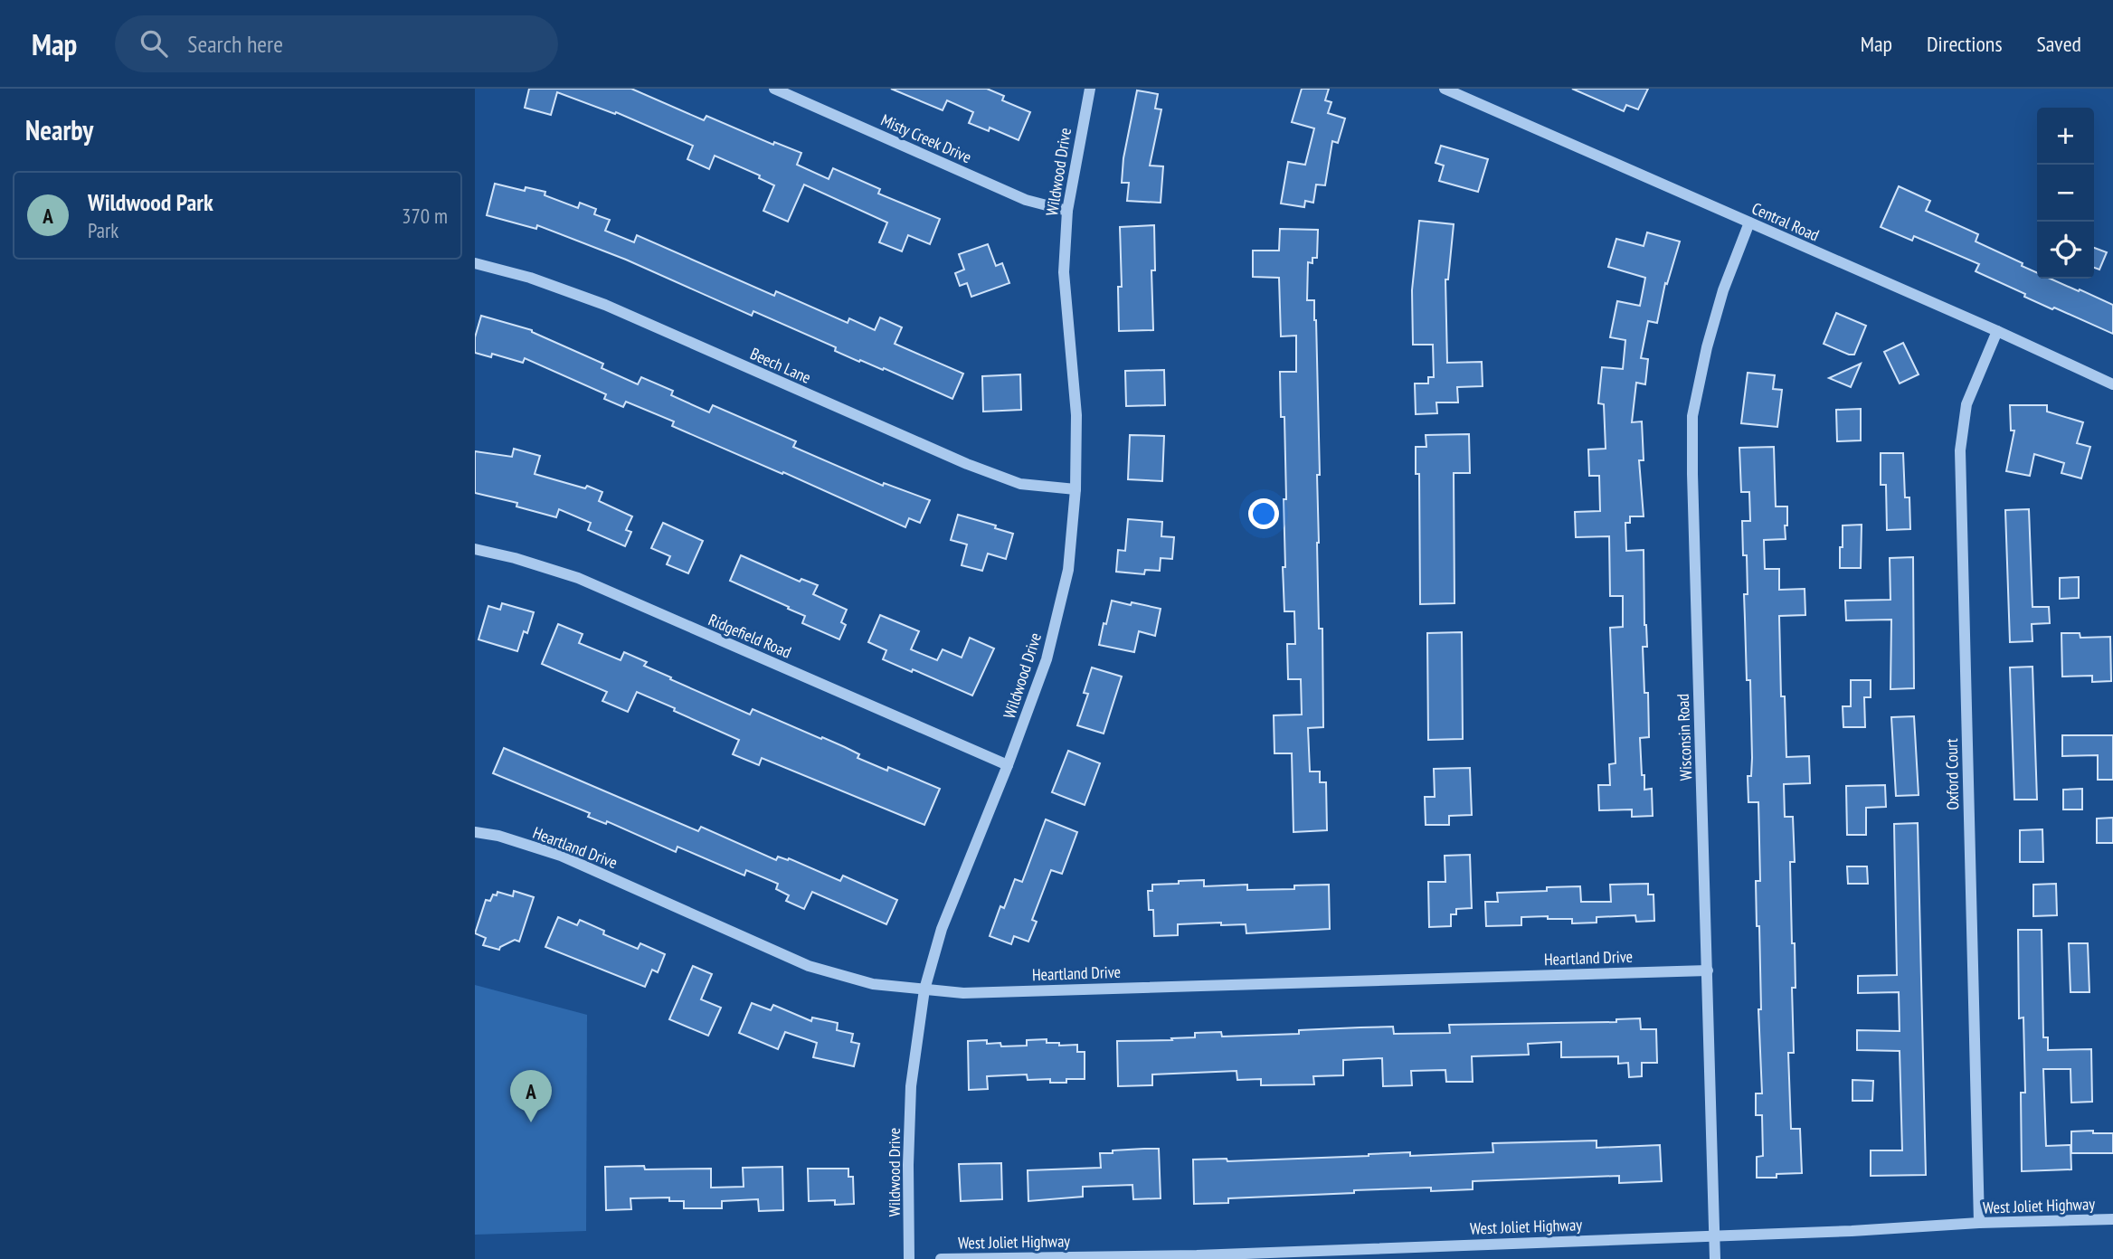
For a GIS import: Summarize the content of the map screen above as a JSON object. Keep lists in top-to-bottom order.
{
  "streets": {
    "street": [
      "Misty Creek Drive",
      "Wildwood Drive",
      "Central Road",
      "Beech Lane",
      "Ridgefield Road",
      "Wisconsin Road",
      "Oxford Court",
      "Heartland Drive",
      "West Joliet Highway"
    ]
  },
  "crossings": [
    ["Misty Creek Drive", "Wildwood Drive"],
    ["Wildwood Drive", "Beech Lane"],
    ["Wildwood Drive", "Ridgefield Road"],
    ["Wildwood Drive", "Heartland Drive"],
    ["Central Road", "Wisconsin Road"],
    ["Central Road", "Oxford Court"],
    ["Wisconsin Road", "Heartland Drive"],
    ["Wisconsin Road", "West Joliet Highway"],
    ["Oxford Court", "West Joliet Highway"]
  ],
  "page": {
    "header": "Map",
    "search": "Search here",
    "nav": ["Map", "Directions", "Saved"],
    "heading": "Nearby",
    "map_buttons": ["+", "−"],
    "list": [
      {
        "mark": "A",
        "name": "Wildwood Park",
        "note": "Park",
        "value": "370 m"
      }
    ],
    "pins": "A"
  }
}
